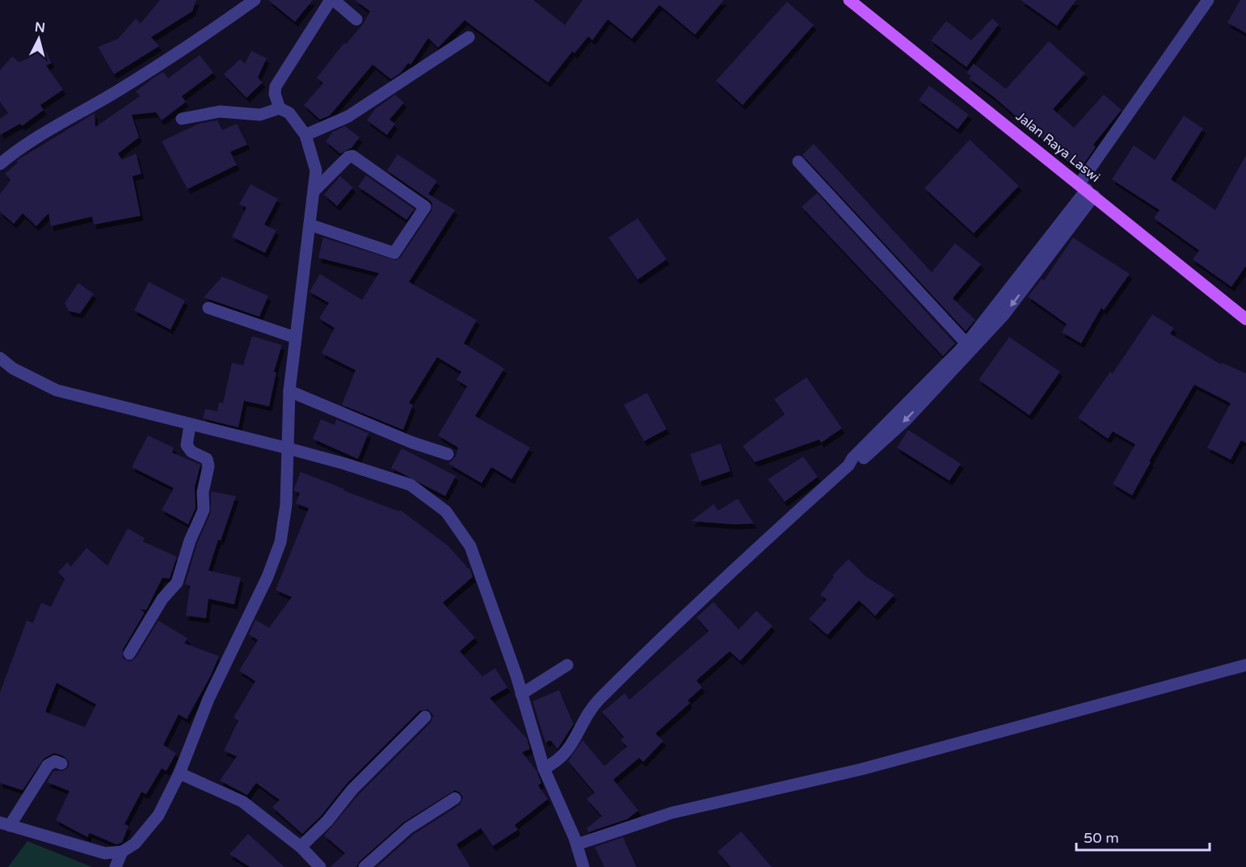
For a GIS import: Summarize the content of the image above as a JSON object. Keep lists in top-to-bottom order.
{
  "streets": {
    "main road": ["Jalan Raya Laswi"]
  },
  "scale_bar": "50 m",
  "north": "top"
}
